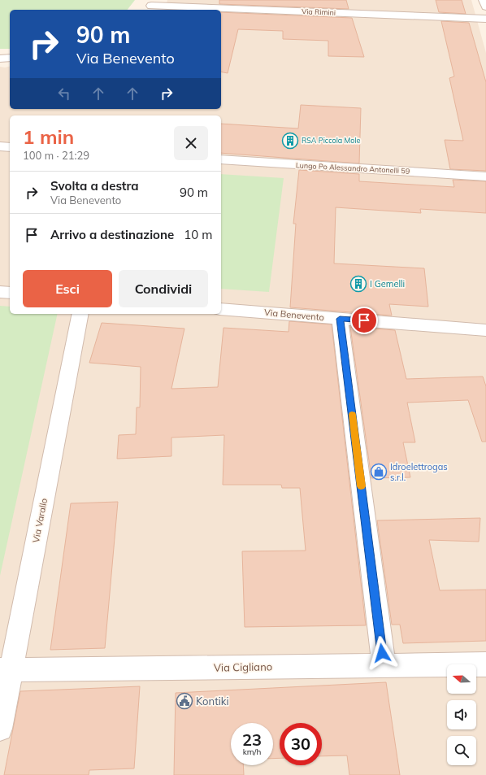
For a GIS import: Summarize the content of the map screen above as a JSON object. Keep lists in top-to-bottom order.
{
  "streets": {
    "street": [
      "Via Rimini",
      "Lungo Po Alessandro Antonelli 59",
      "Via Benevento",
      "Via Varallo",
      "Via Cigliano"
    ]
  },
  "crossings": [
    ["Via Varallo", "Via Cigliano"]
  ],
  "places": {
    "building": ["RSA Piccola Mole", "I Gemelli"],
    "shop": ["Idroelettrogas s.r.l."],
    "public building": ["Kontiki"]
  },
  "north": "left",
  "page": {
    "turn": ["90 m", "Via Benevento"],
    "heading": ["1 min", "100 m · 21:29"],
    "list": [
      {
        "name": "Svolta a destra",
        "note": "Via Benevento",
        "value": "90 m"
      },
      {
        "name": "Arrivo a destinazione",
        "value": "10 m"
      }
    ],
    "buttons": ["Esci", "Condividi"],
    "speed": "23 km/h",
    "limit": "30"
  }
}
